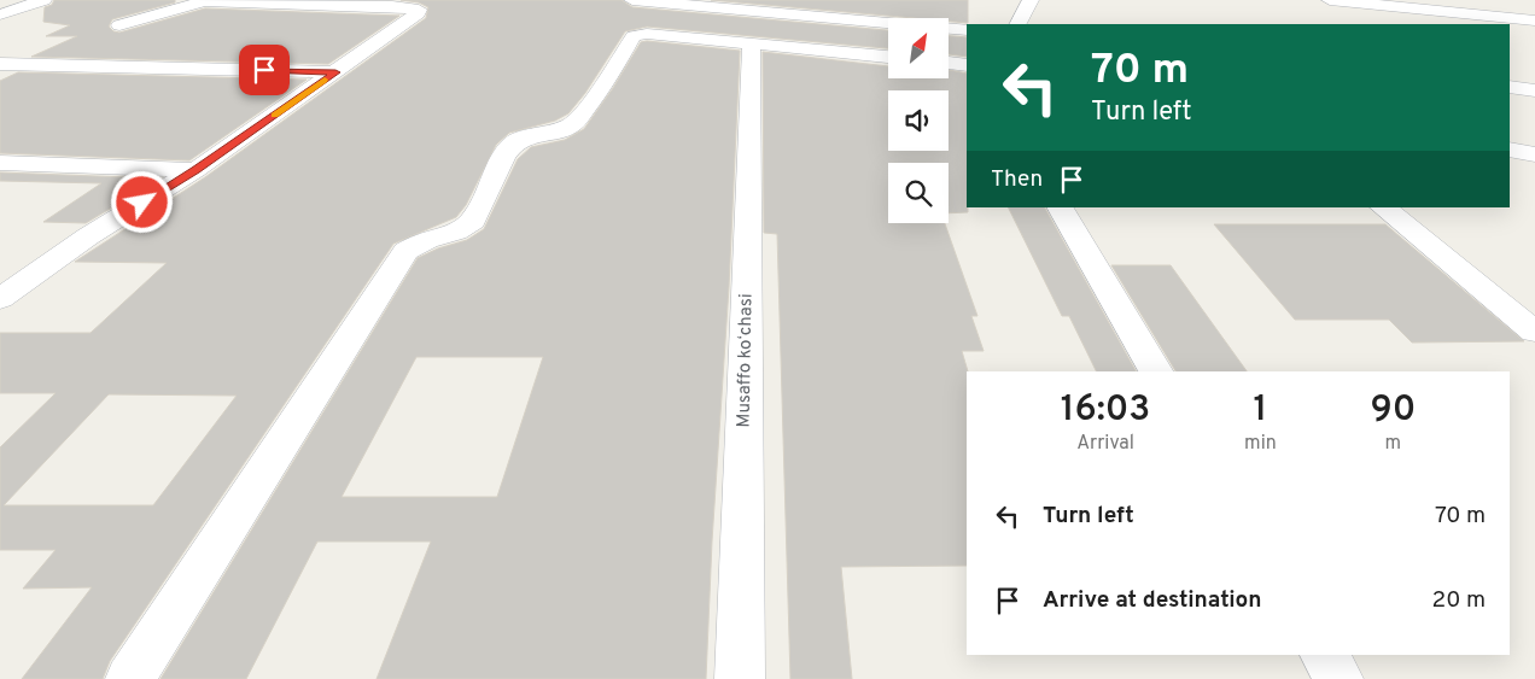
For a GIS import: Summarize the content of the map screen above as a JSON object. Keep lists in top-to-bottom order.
{
  "streets": {
    "street": ["Musaffo koʻchasi"]
  },
  "north": "top right",
  "page": {
    "turn": ["70 m", "Turn left"],
    "then": "Then",
    "eta": [
      "16:03",
      "Arrival",
      "1",
      "min",
      "90",
      "m"
    ],
    "list": [
      {
        "name": "Turn left",
        "value": "70 m"
      },
      {
        "name": "Arrive at destination",
        "value": "20 m"
      }
    ]
  }
}
